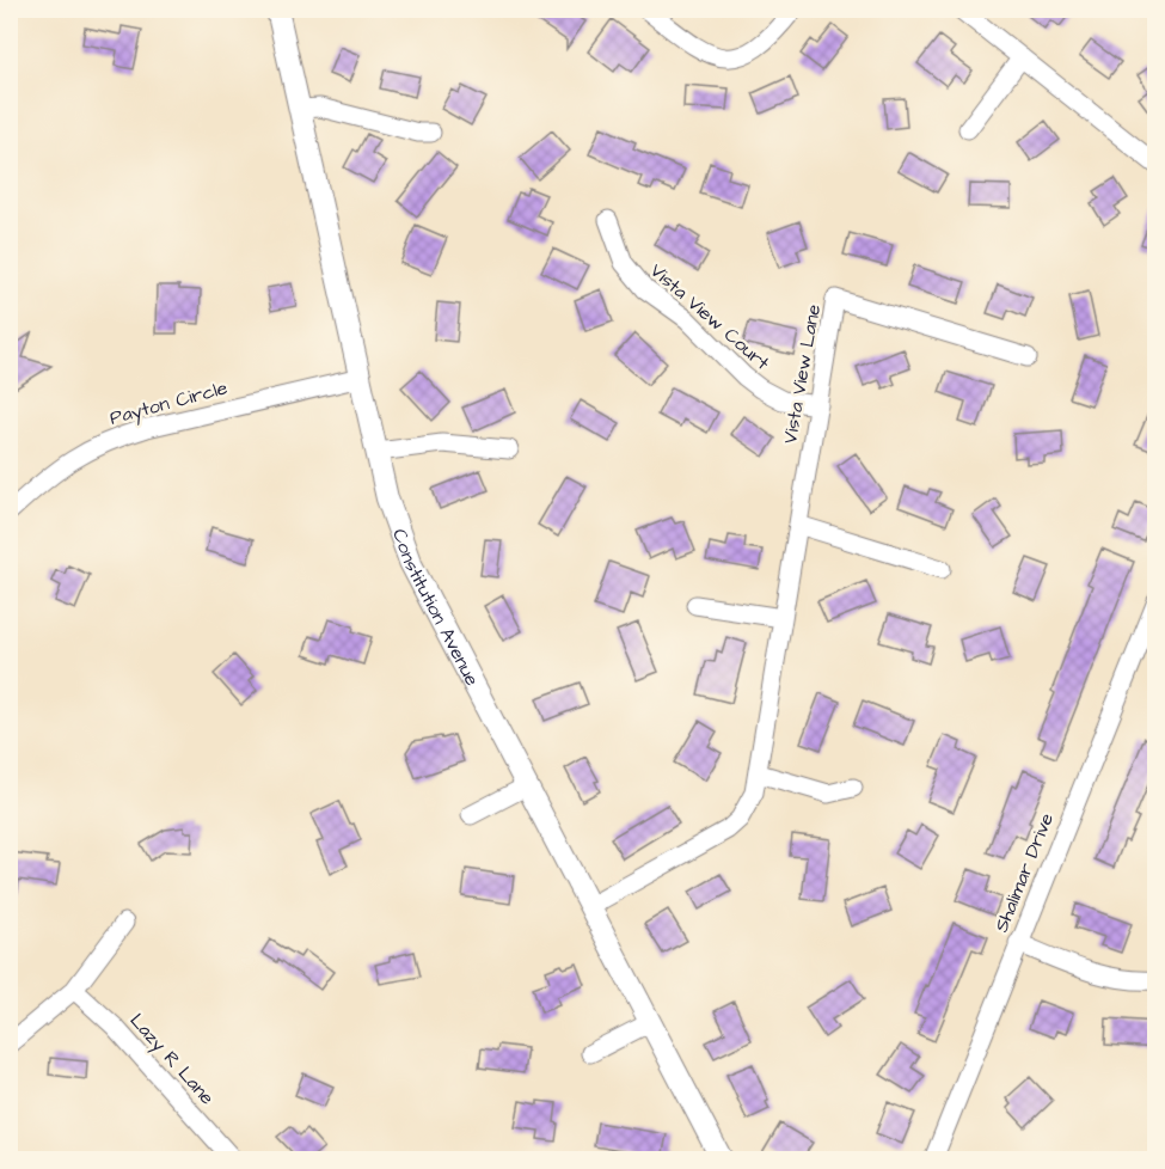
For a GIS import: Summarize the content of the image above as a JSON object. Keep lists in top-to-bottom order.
{
  "streets": {
    "main road": ["Constitution Avenue"],
    "street": [
      "Vista View Court",
      "Vista View Lane",
      "Payton Circle",
      "Shalimar Drive",
      "Lazy R Lane"
    ]
  },
  "crossings": [
    ["Vista View Court", "Vista View Lane"],
    ["Vista View Lane", "Constitution Avenue"],
    ["Payton Circle", "Constitution Avenue"]
  ]
}
